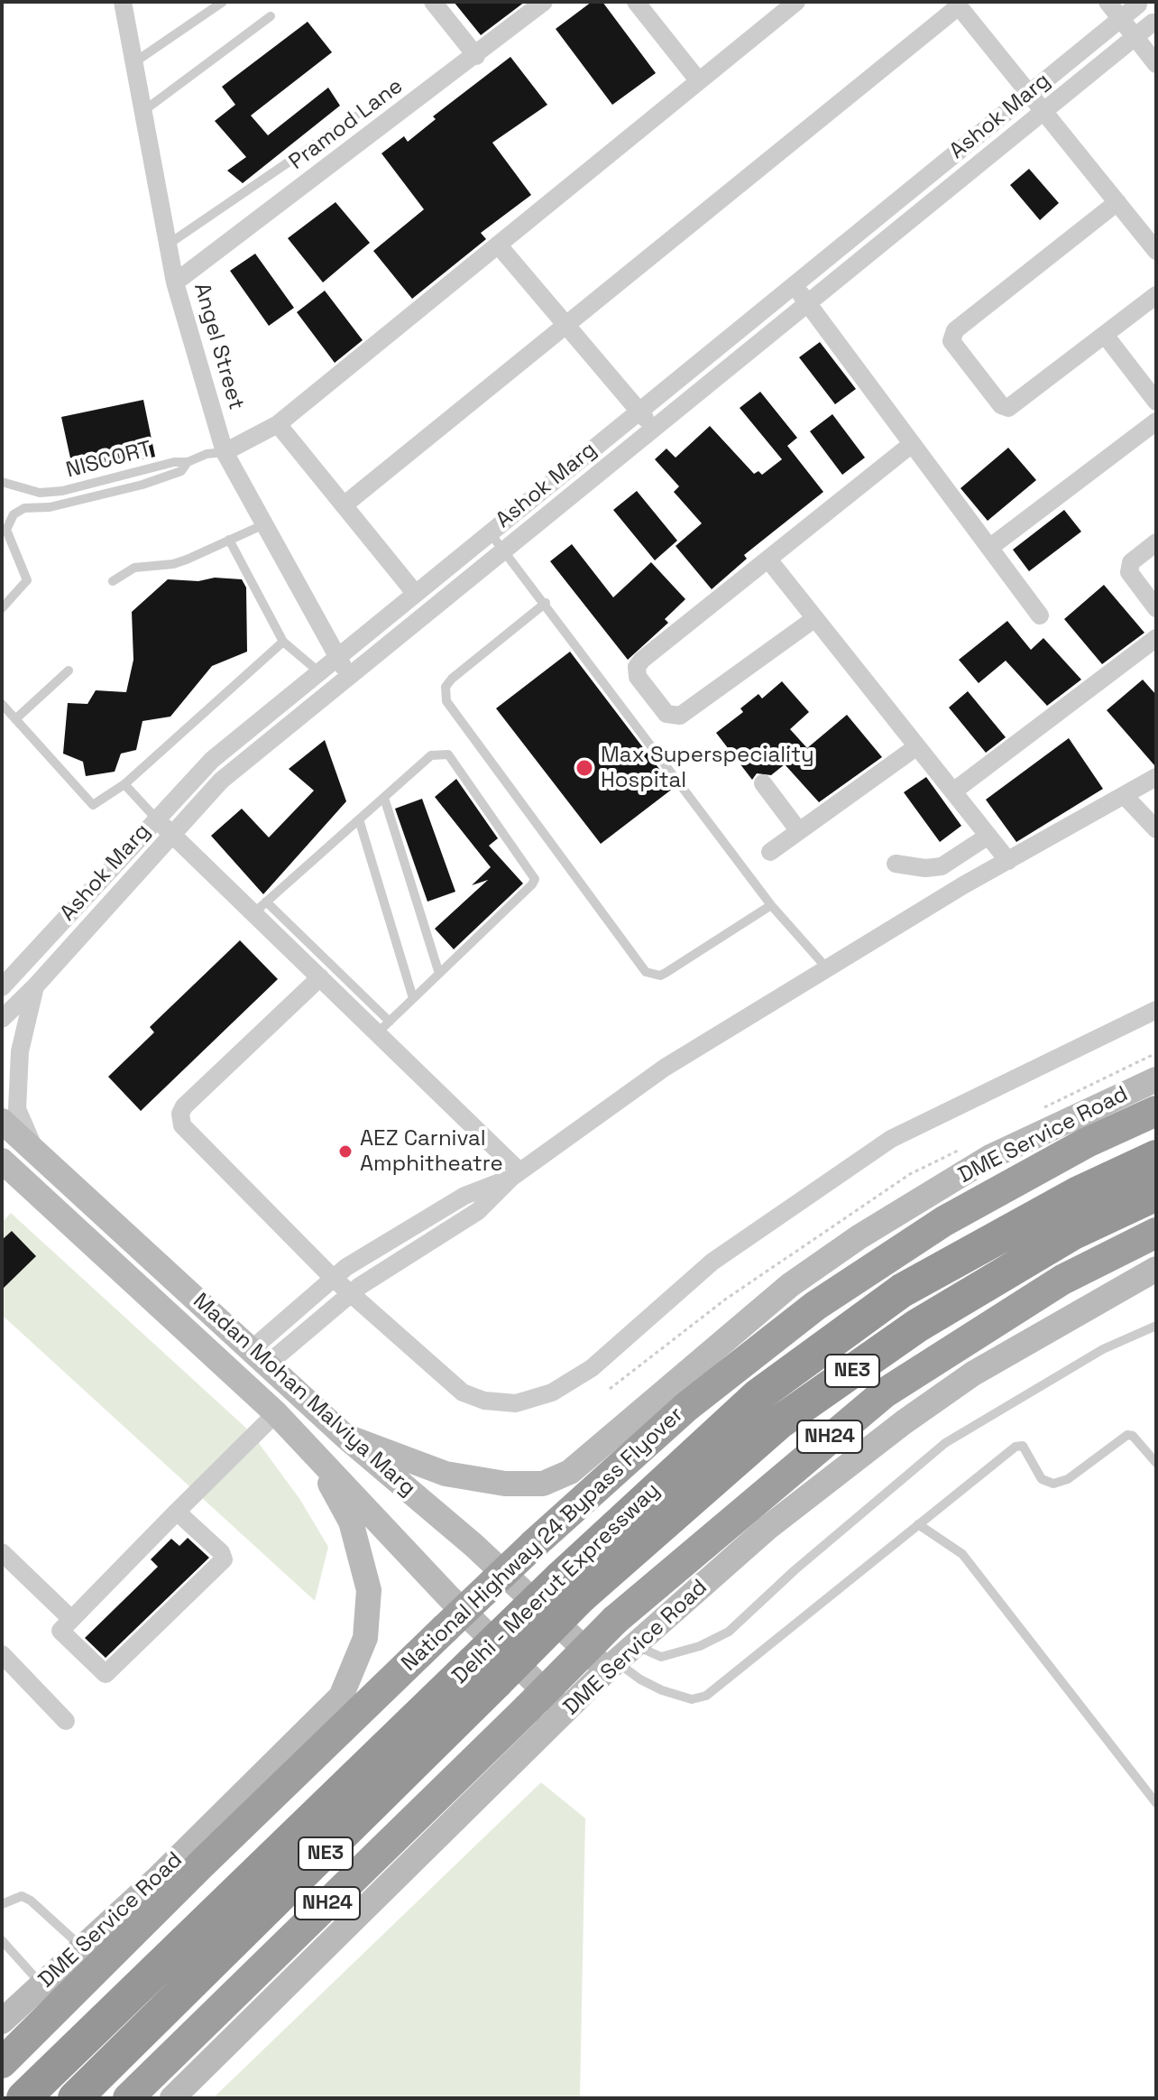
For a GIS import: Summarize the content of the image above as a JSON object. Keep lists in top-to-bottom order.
{
  "streets": {
    "highway": [
      "NE3",
      "NH24",
      "National Highway 24 Bypass Flyover",
      "Delhi - Meerut Expressway"
    ],
    "main road": ["DME Service Road", "Madan Mohan Malviya Marg"],
    "street": ["Ashok Marg", "Pramod Lane", "Angel Street"],
    "lane": ["NISCORT"]
  },
  "crossings": [
    ["Ashok Marg", "Angel Street"],
    ["Pramod Lane", "Angel Street"],
    ["Angel Street", "NISCORT"],
    ["DME Service Road", "Madan Mohan Malviya Marg"]
  ],
  "places": ["Max Superspeciality Hospital", "AEZ Carnival Amphitheatre"]
}
